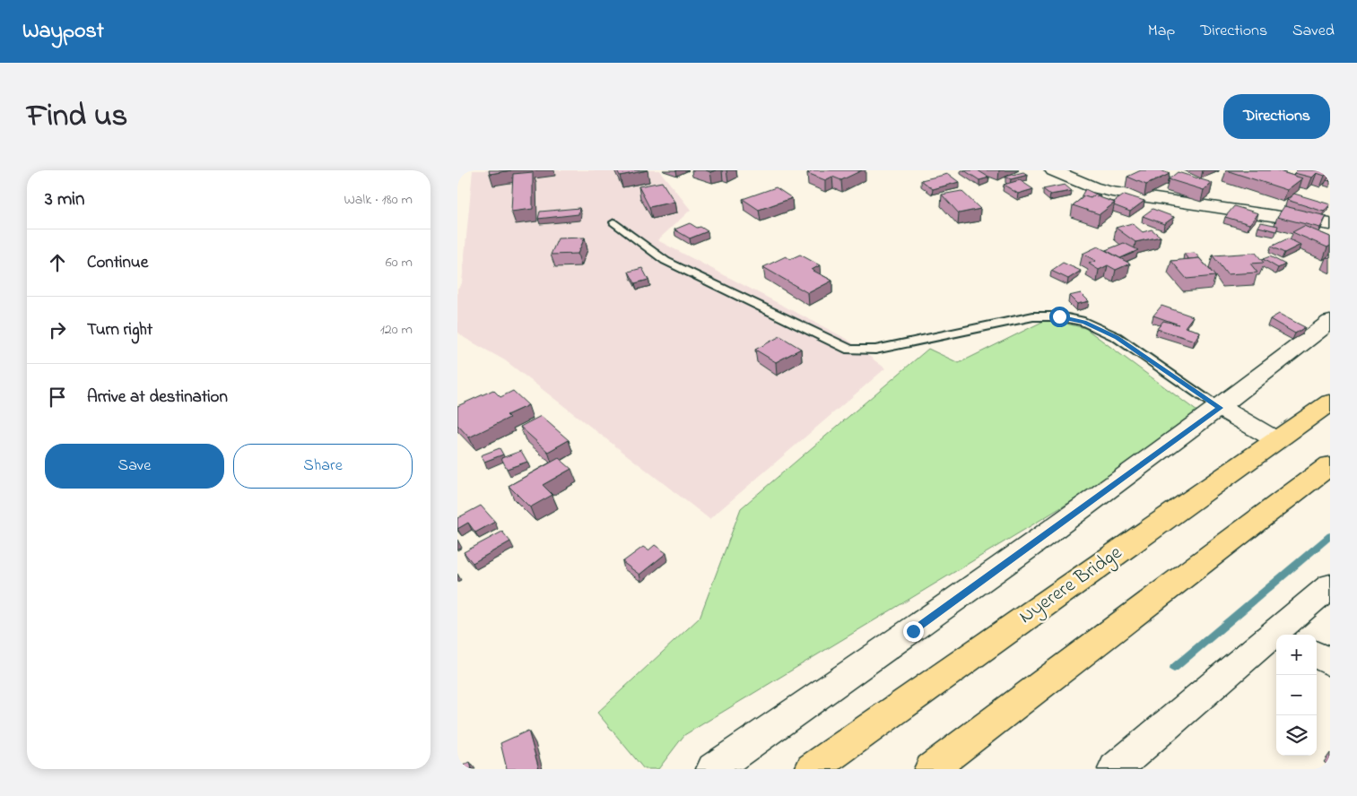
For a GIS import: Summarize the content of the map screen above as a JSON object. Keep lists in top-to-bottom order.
{
  "streets": {
    "main road": ["Nyerere Bridge"]
  },
  "page": {
    "header": "Waypost",
    "nav": ["Map", "Directions", "Saved"],
    "title": "Find us",
    "buttons": [
      "Directions",
      ["Save", "Share"]
    ],
    "heading": ["3 min", "Walk · 180 m"],
    "list": [
      ["Continue", "60 m"],
      ["Turn right", "120 m"],
      "Arrive at destination"
    ],
    "map_buttons": ["+", "−"]
  }
}
